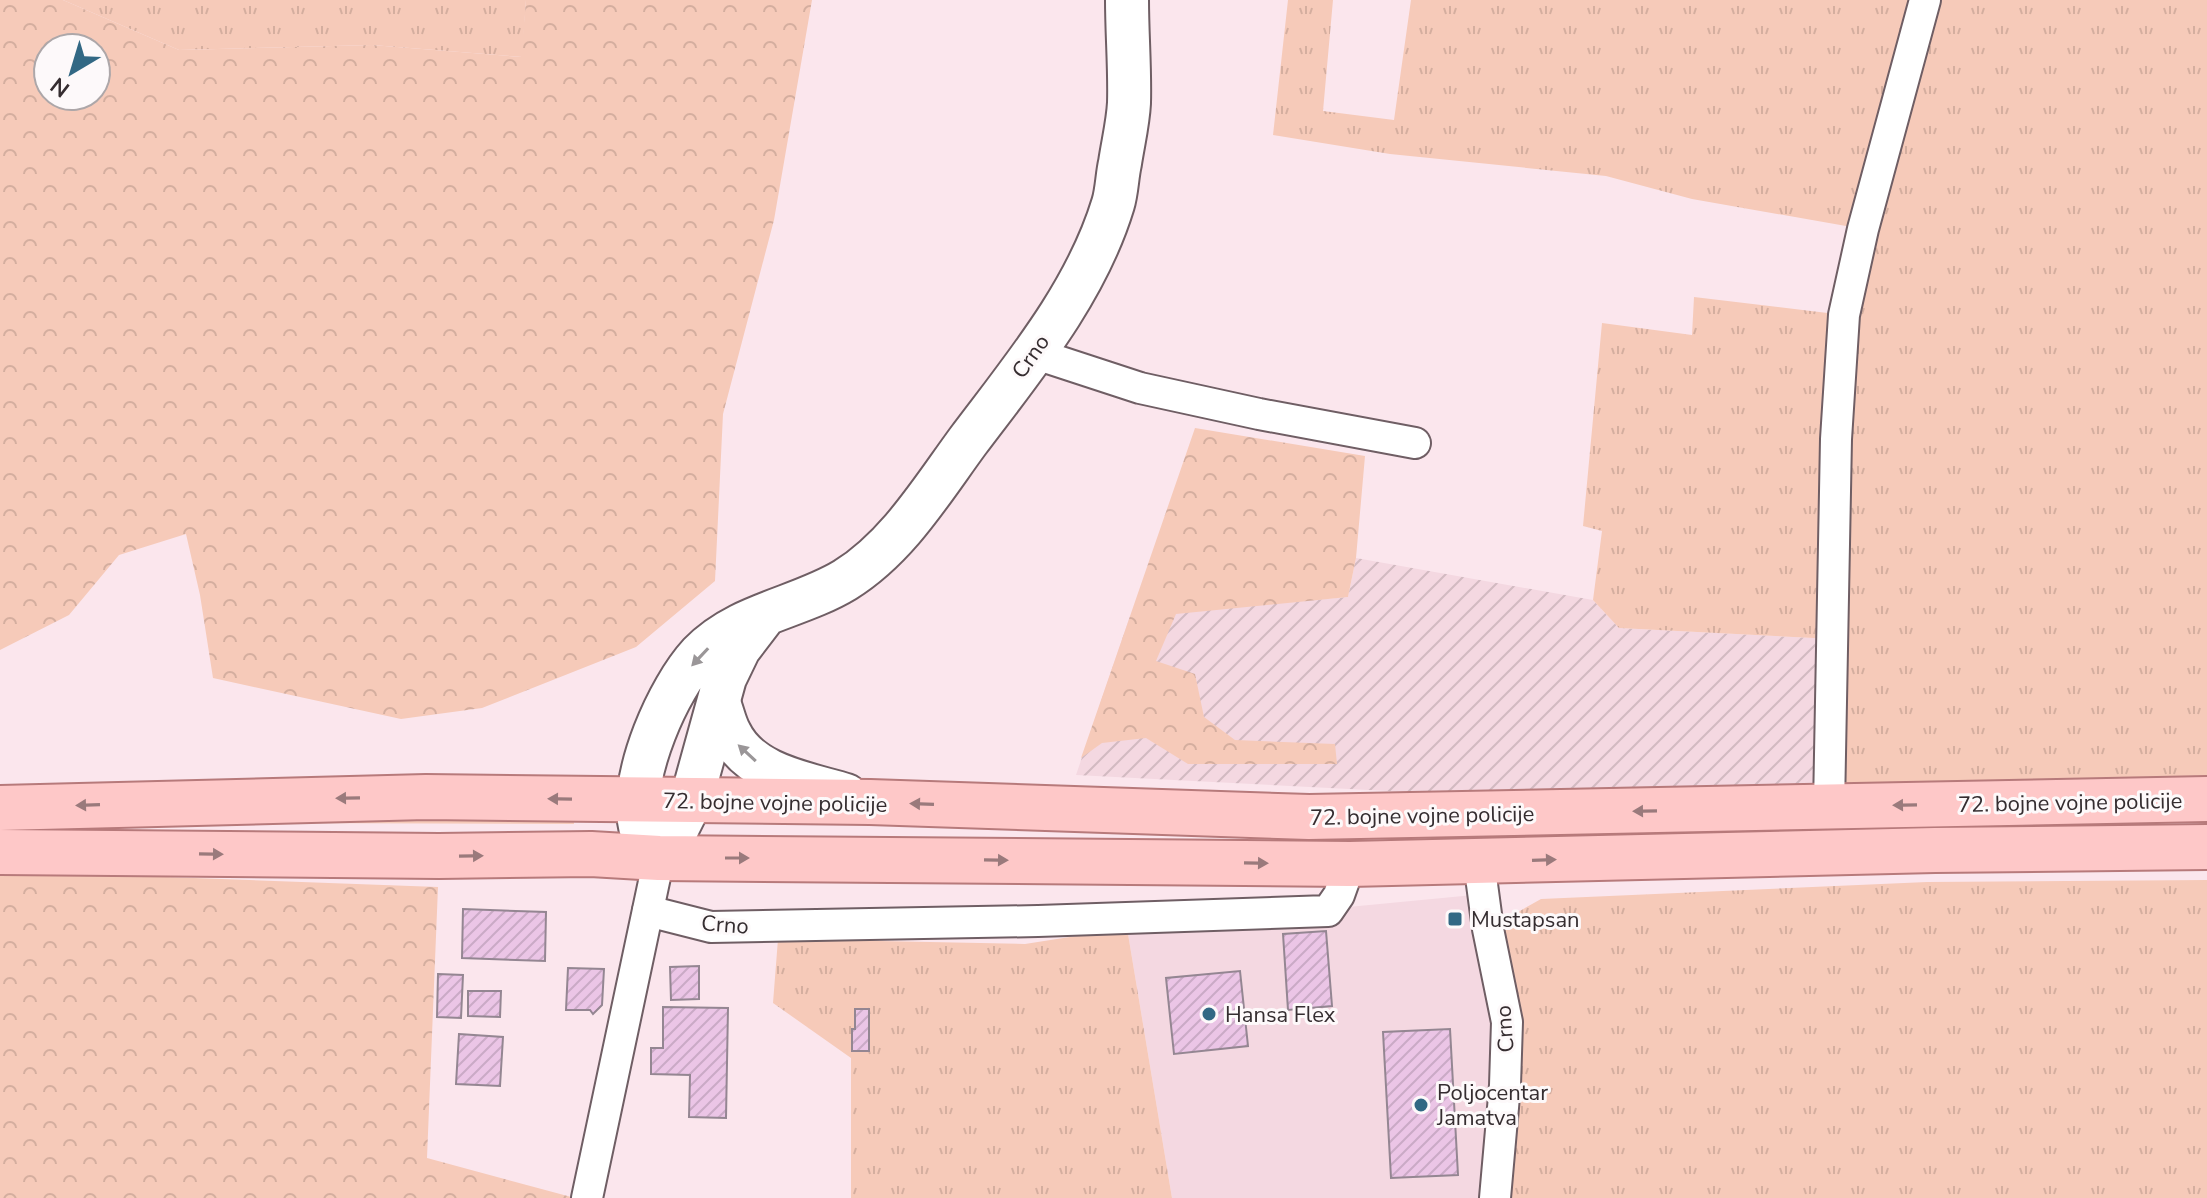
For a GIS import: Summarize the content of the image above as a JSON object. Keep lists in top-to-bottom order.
{
  "streets": {
    "main road": ["72. bojne vojne policije"],
    "street": ["Crno"]
  },
  "crossings": [
    ["Crno", "72. bojne vojne policije"]
  ],
  "places": {
    "transit": ["Mustapsan"],
    "other": ["Hansa Flex", "Poljocentar Jamatva"]
  },
  "north": "bottom left"
}
